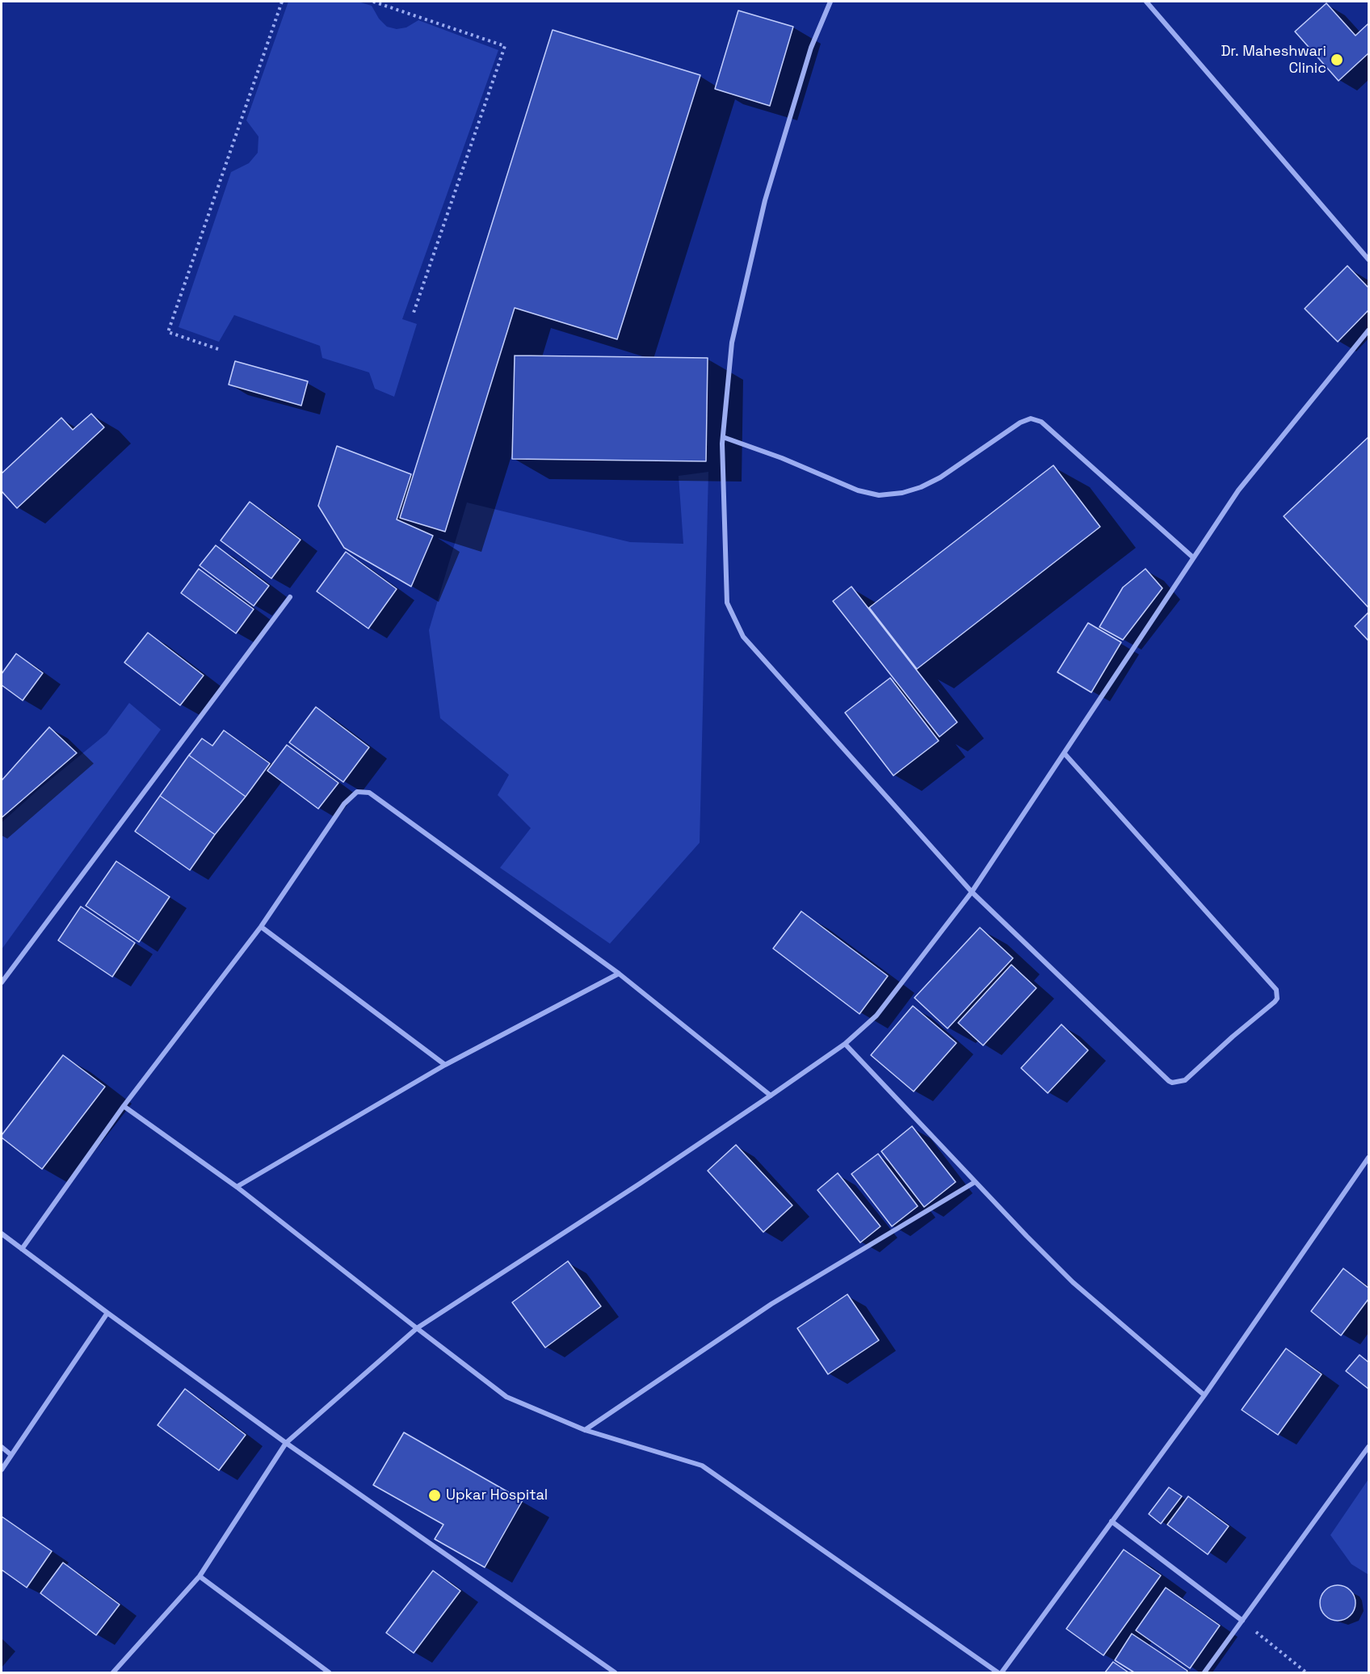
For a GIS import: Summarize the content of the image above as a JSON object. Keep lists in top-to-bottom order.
{
  "places": ["Dr. Maheshwari Clinic", "Upkar Hospital"]
}
